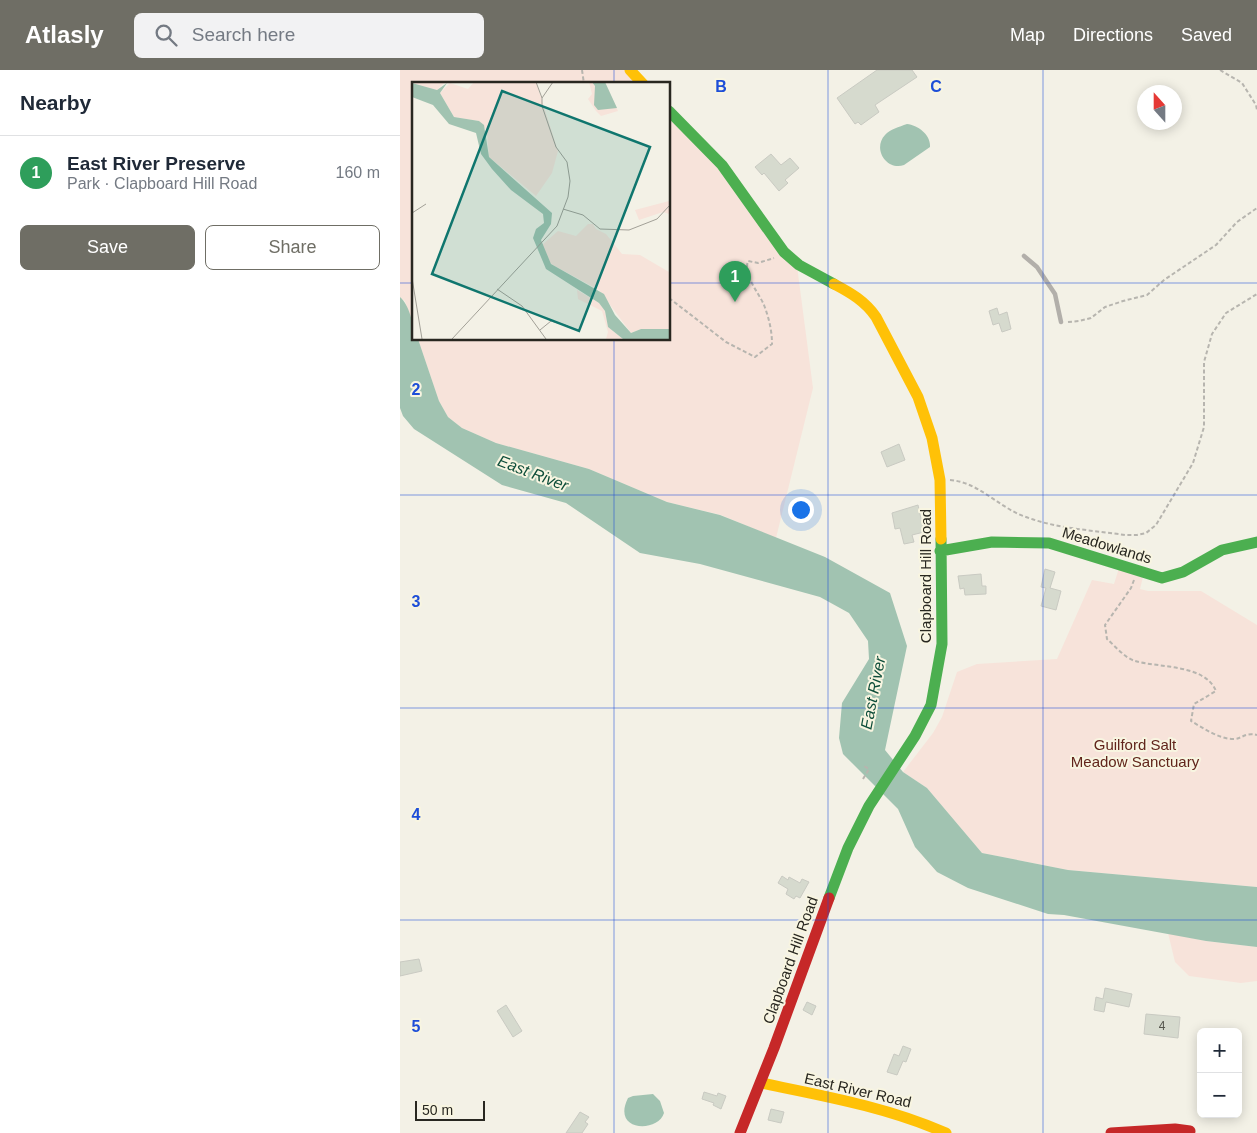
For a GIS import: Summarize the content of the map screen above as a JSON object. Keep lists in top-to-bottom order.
{
  "streets": {
    "street": ["Meadowlands", "Clapboard Hill Road", "East River Road"]
  },
  "crossings": [
    ["Meadowlands", "Clapboard Hill Road"],
    ["Clapboard Hill Road", "East River Road"]
  ],
  "water": ["East River"],
  "parks": ["Guilford Salt Meadow Sanctuary"],
  "house_numbers": ["4"],
  "scale_bar": "50 m",
  "north": "top",
  "page": {
    "header": "Atlasly",
    "search": "Search here",
    "nav": ["Map", "Directions", "Saved"],
    "heading": "Nearby",
    "list": [
      {
        "mark": "1",
        "name": "East River Preserve",
        "note": "Park · Clapboard Hill Road",
        "value": "160 m"
      }
    ],
    "buttons": ["Save", "Share"],
    "pins": "1",
    "map_buttons": ["+", "−"],
    "scale": "50 m"
  },
  "grid": {
    "columns": ["B", "C"],
    "rows": [
      "2",
      "3",
      "4",
      "5"
    ]
  }
}
